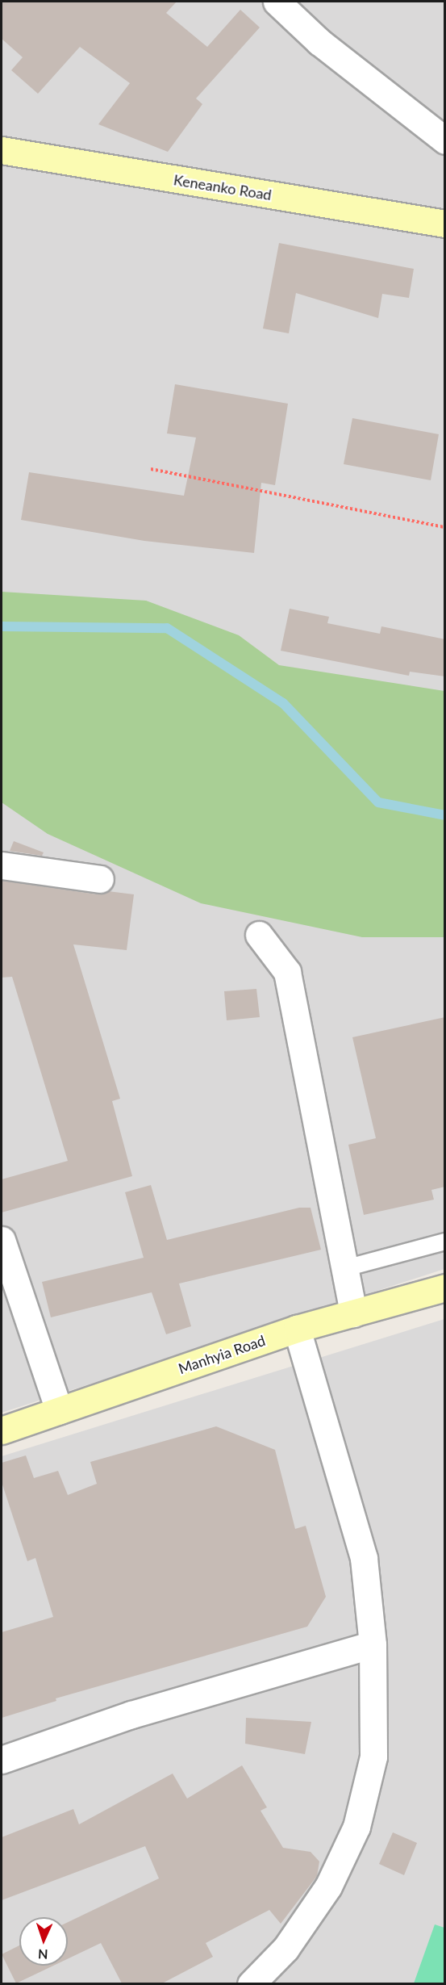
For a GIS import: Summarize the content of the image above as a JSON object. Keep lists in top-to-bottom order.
{
  "streets": {
    "main road": ["Keneanko Road", "Manhyia Road"]
  },
  "north": "bottom"
}
